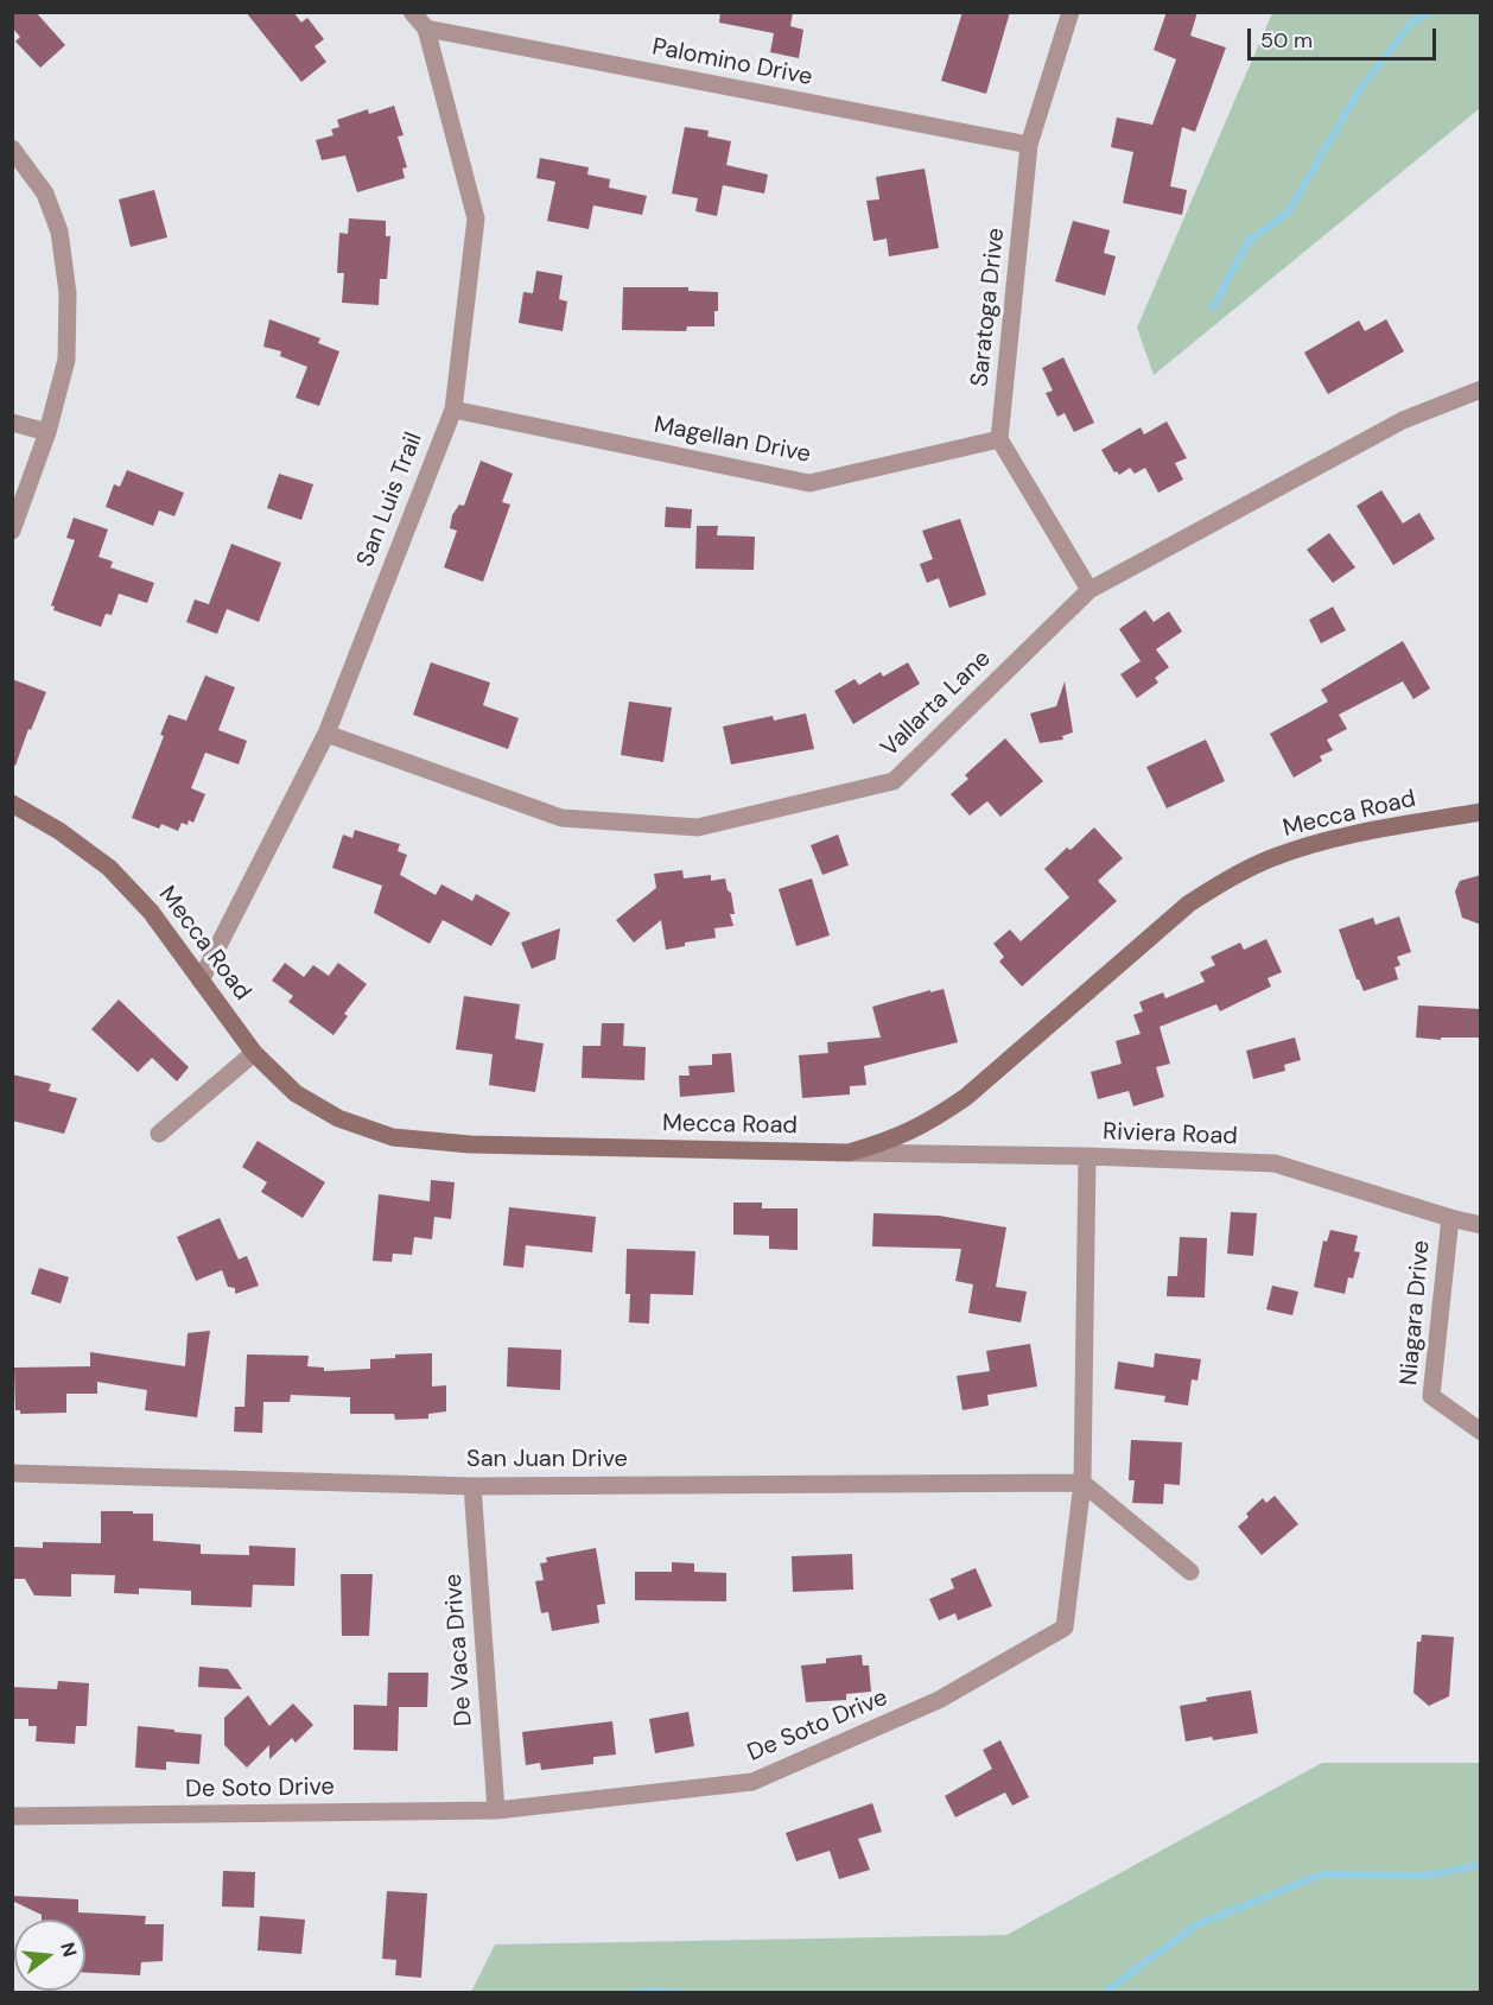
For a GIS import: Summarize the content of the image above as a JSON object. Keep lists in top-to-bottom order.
{
  "streets": {
    "street": [
      "Palomino Drive",
      "Saratoga Drive",
      "Magellan Drive",
      "San Luis Trail",
      "Vallarta Lane",
      "Mecca Road",
      "Riviera Road",
      "Niagara Drive",
      "San Juan Drive",
      "De Vaca Drive",
      "De Soto Drive"
    ]
  },
  "crossings": [
    ["Palomino Drive", "Saratoga Drive"],
    ["Palomino Drive", "San Luis Trail"],
    ["Saratoga Drive", "Magellan Drive"],
    ["Magellan Drive", "San Luis Trail"],
    ["San Luis Trail", "Vallarta Lane"],
    ["San Luis Trail", "Mecca Road"],
    ["Mecca Road", "Riviera Road"],
    ["Riviera Road", "Niagara Drive"],
    ["Riviera Road", "De Soto Drive"],
    ["San Juan Drive", "De Vaca Drive"],
    ["San Juan Drive", "De Soto Drive"],
    ["De Vaca Drive", "De Soto Drive"]
  ],
  "scale_bar": "50 m",
  "north": "right"
}
